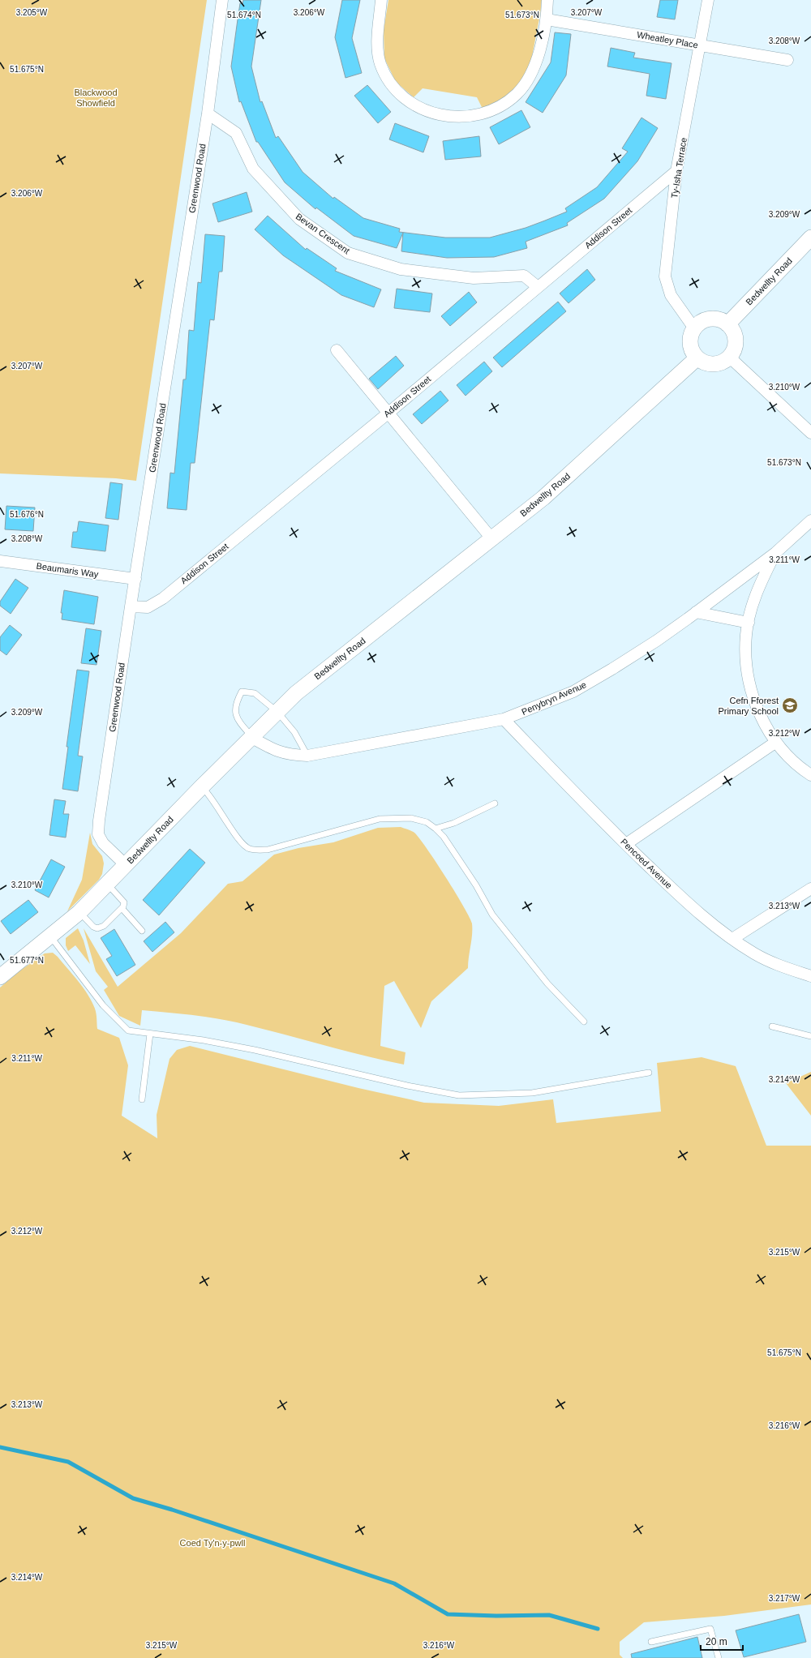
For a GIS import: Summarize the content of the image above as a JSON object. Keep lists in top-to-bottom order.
{
  "streets": {
    "street": [
      "Wheatley Place",
      "Ty-Isha Terrace",
      "Greenwood Road",
      "Addison Street",
      "Bevan Crescent",
      "Bedwellty Road",
      "Beaumaris Way",
      "Penybryn Avenue",
      "Pencoed Avenue"
    ]
  },
  "crossings": [
    ["Wheatley Place", "Ty-Isha Terrace"],
    ["Ty-Isha Terrace", "Addison Street"],
    ["Ty-Isha Terrace", "Bedwellty Road"],
    ["Greenwood Road", "Addison Street"],
    ["Greenwood Road", "Bevan Crescent"],
    ["Greenwood Road", "Bedwellty Road"],
    ["Greenwood Road", "Beaumaris Way"],
    ["Addison Street", "Bevan Crescent"],
    ["Bedwellty Road", "Penybryn Avenue"],
    ["Penybryn Avenue", "Pencoed Avenue"]
  ],
  "parks": ["Blackwood Showfield", "Coed Ty'n-y-pwll"],
  "places": {
    "school or university": ["Cefn Fforest Primary School"]
  },
  "scale_bar": "20 m",
  "coordinates": [
    "3.205°W",
    "3.206°W",
    "3.207°W",
    "51.674°N",
    "51.673°N",
    "3.208°W",
    "51.675°N",
    "3.209°W",
    "3.210°W",
    "51.676°N",
    "3.211°W",
    "3.212°W",
    "3.213°W",
    "51.677°N",
    "3.214°W",
    "3.215°W",
    "3.216°W",
    "3.217°W"
  ]
}
